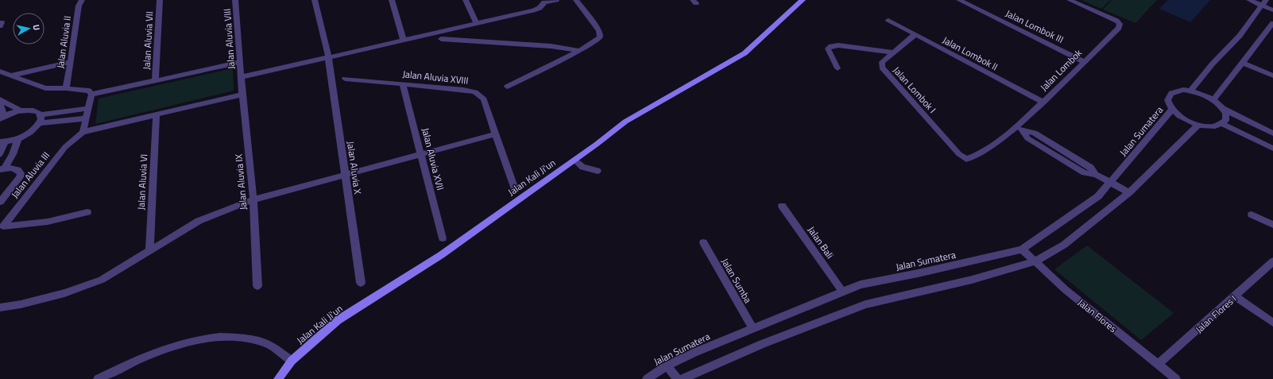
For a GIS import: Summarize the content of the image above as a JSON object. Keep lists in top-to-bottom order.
{
  "streets": {
    "street": [
      "Jalan Lombok III",
      "Jalan Aluvia VIII",
      "Jalan Aluvia VII",
      "Jalan Aluvia II",
      "Jalan Lombok II",
      "Jalan Lombok",
      "Jalan Aluvia XVIII",
      "Jalan Lombok I",
      "Jalan Sumatera",
      "Jalan Aluvia XVII",
      "Jalan Aluvia X",
      "Jalan Aluvia III",
      "Jalan Kali Ji'un",
      "Jalan Aluvia VI",
      "Jalan Aluvia IX",
      "Jalan Bali",
      "Jalan Sumba",
      "Jalan Flores I",
      "Jalan Flores"
    ]
  },
  "crossings": [
    ["Jalan Lombok III", "Jalan Lombok"],
    ["Jalan Aluvia VIII", "Jalan Aluvia IX"],
    ["Jalan Lombok II", "Jalan Lombok"],
    ["Jalan Lombok II", "Jalan Lombok I"],
    ["Jalan Lombok", "Jalan Lombok I"],
    ["Jalan Aluvia XVIII", "Jalan Aluvia XVII"],
    ["Jalan Sumatera", "Jalan Bali"],
    ["Jalan Sumatera", "Jalan Sumba"],
    ["Jalan Sumatera", "Jalan Flores"],
    ["Jalan Flores I", "Jalan Flores"]
  ],
  "north": "right"
}
